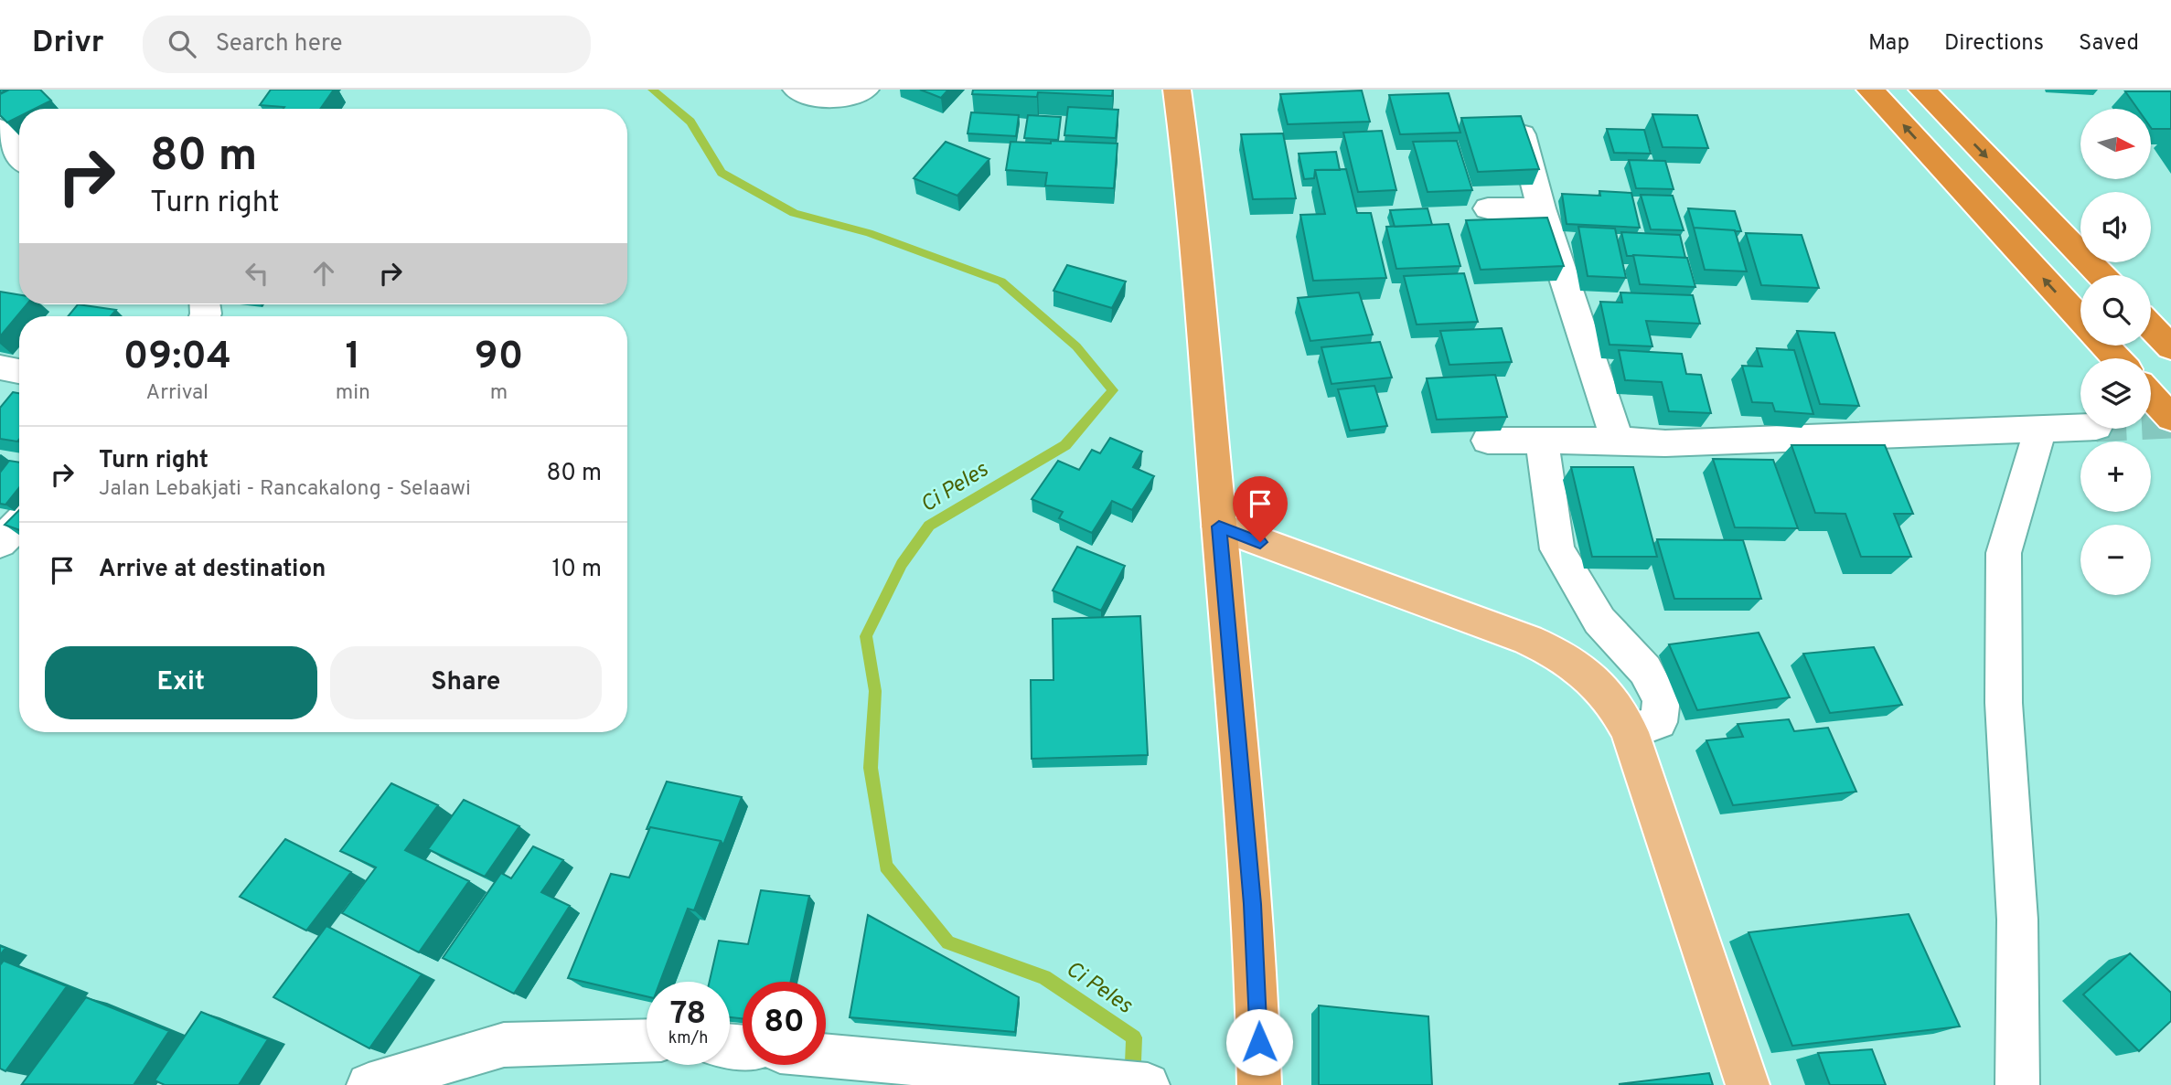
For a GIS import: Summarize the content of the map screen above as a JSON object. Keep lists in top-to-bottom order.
{
  "water": ["Ci Peles"],
  "north": "right",
  "page": {
    "header": "Drivr",
    "search": "Search here",
    "nav": ["Map", "Directions", "Saved"],
    "map_buttons": ["+", "−"],
    "turn": ["80 m", "Turn right"],
    "eta": [
      "09:04",
      "Arrival",
      "1",
      "min",
      "90",
      "m"
    ],
    "list": [
      {
        "name": "Turn right",
        "note": "Jalan Lebakjati - Rancakalong - Selaawi",
        "value": "80 m"
      },
      {
        "name": "Arrive at destination",
        "value": "10 m"
      }
    ],
    "buttons": ["Exit", "Share"],
    "speed": "78 km/h",
    "limit": "80"
  }
}
